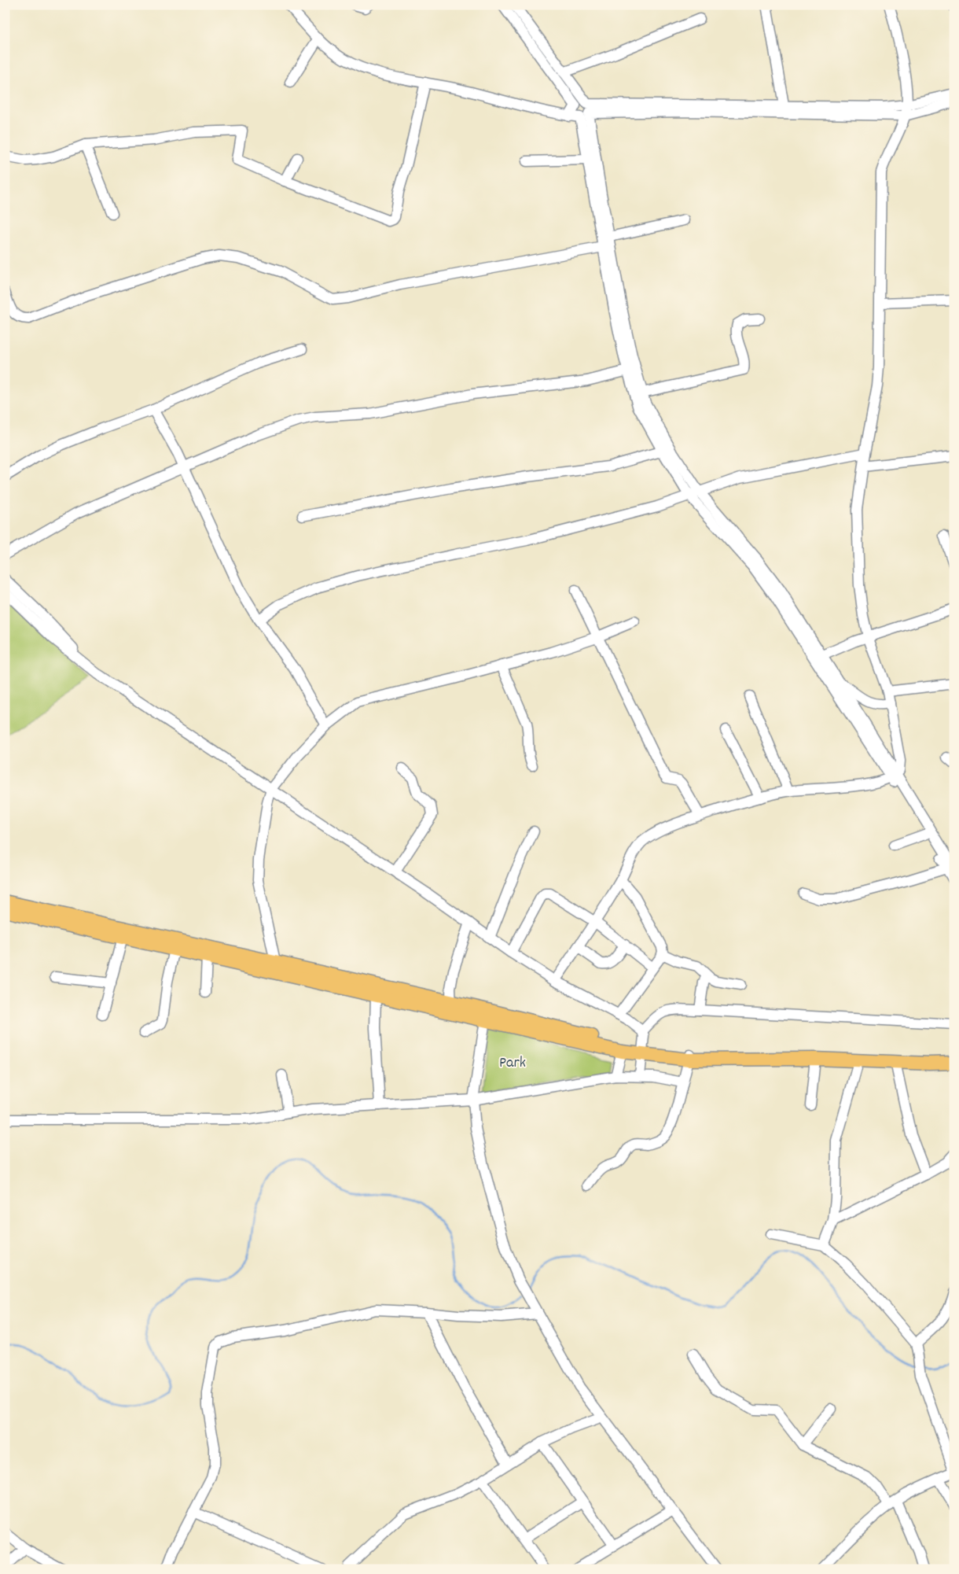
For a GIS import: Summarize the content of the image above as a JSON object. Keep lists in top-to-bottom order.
{
  "parks": ["Park"]
}
